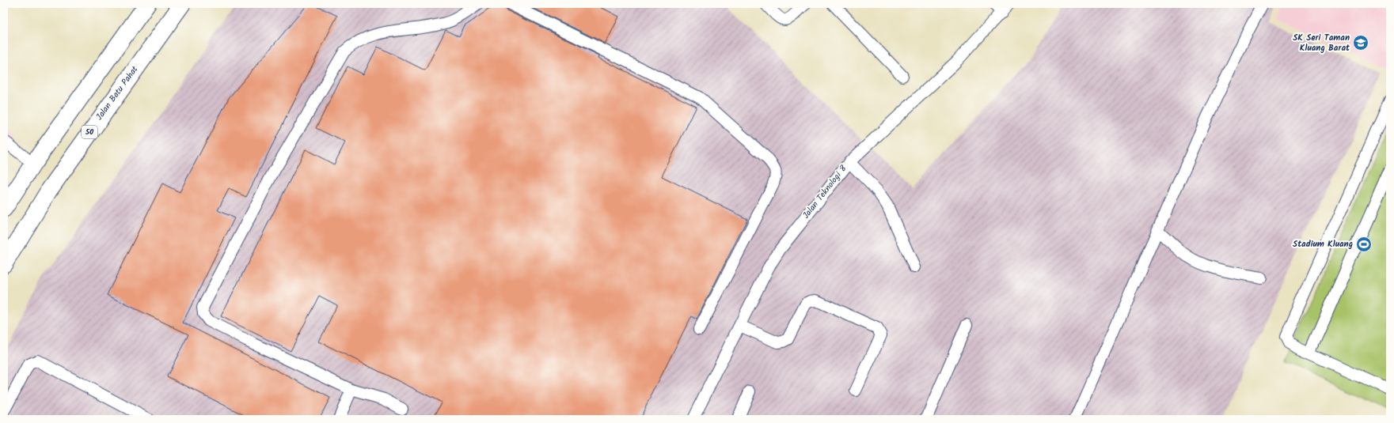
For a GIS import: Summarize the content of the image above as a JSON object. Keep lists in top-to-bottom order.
{
  "streets": {
    "highway": ["Jalan Batu Pahat", "50"],
    "street": ["Jalan Teknologi 8"]
  },
  "places": {
    "school or university": ["SK Seri Taman Kluang Barat"],
    "sports": ["Stadium Kluang"]
  }
}
